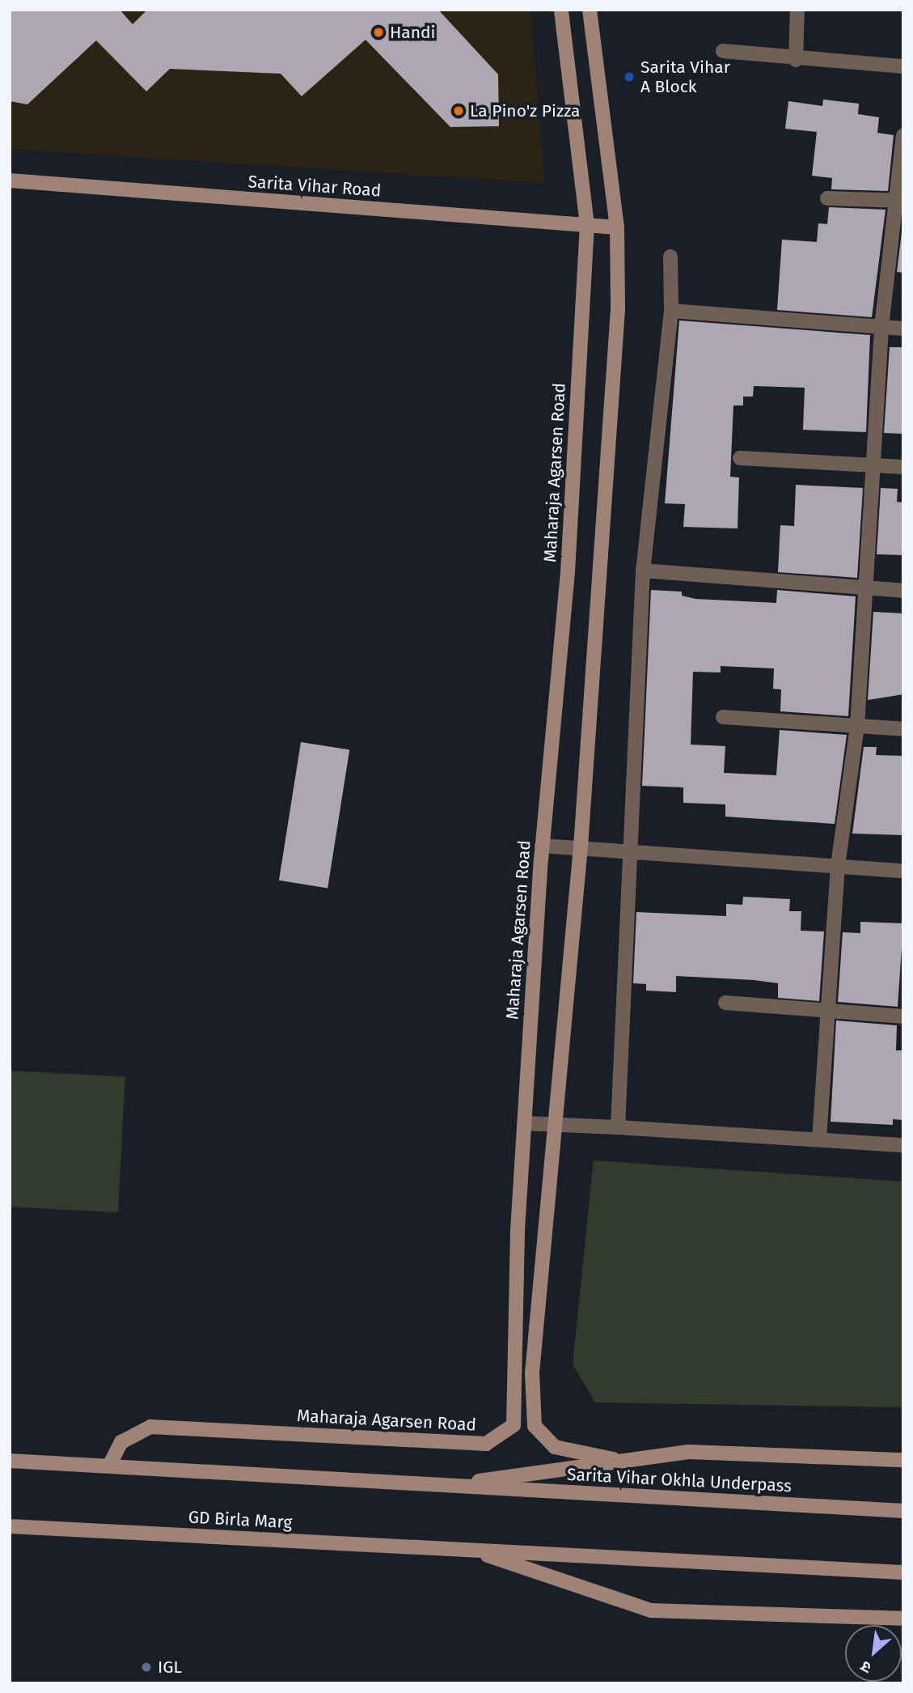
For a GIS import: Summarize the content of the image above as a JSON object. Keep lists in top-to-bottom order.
{
  "streets": {
    "street": [
      "Sarita Vihar Road",
      "Maharaja Agarsen Road",
      "Sarita Vihar Okhla Underpass",
      "GD Birla Marg"
    ]
  },
  "crossings": [
    ["Sarita Vihar Road", "Maharaja Agarsen Road"]
  ],
  "places": [
    "Handi",
    "Sarita Vihar A Block",
    "La Pino'z Pizza",
    "IGL"
  ],
  "north": "bottom left"
}
